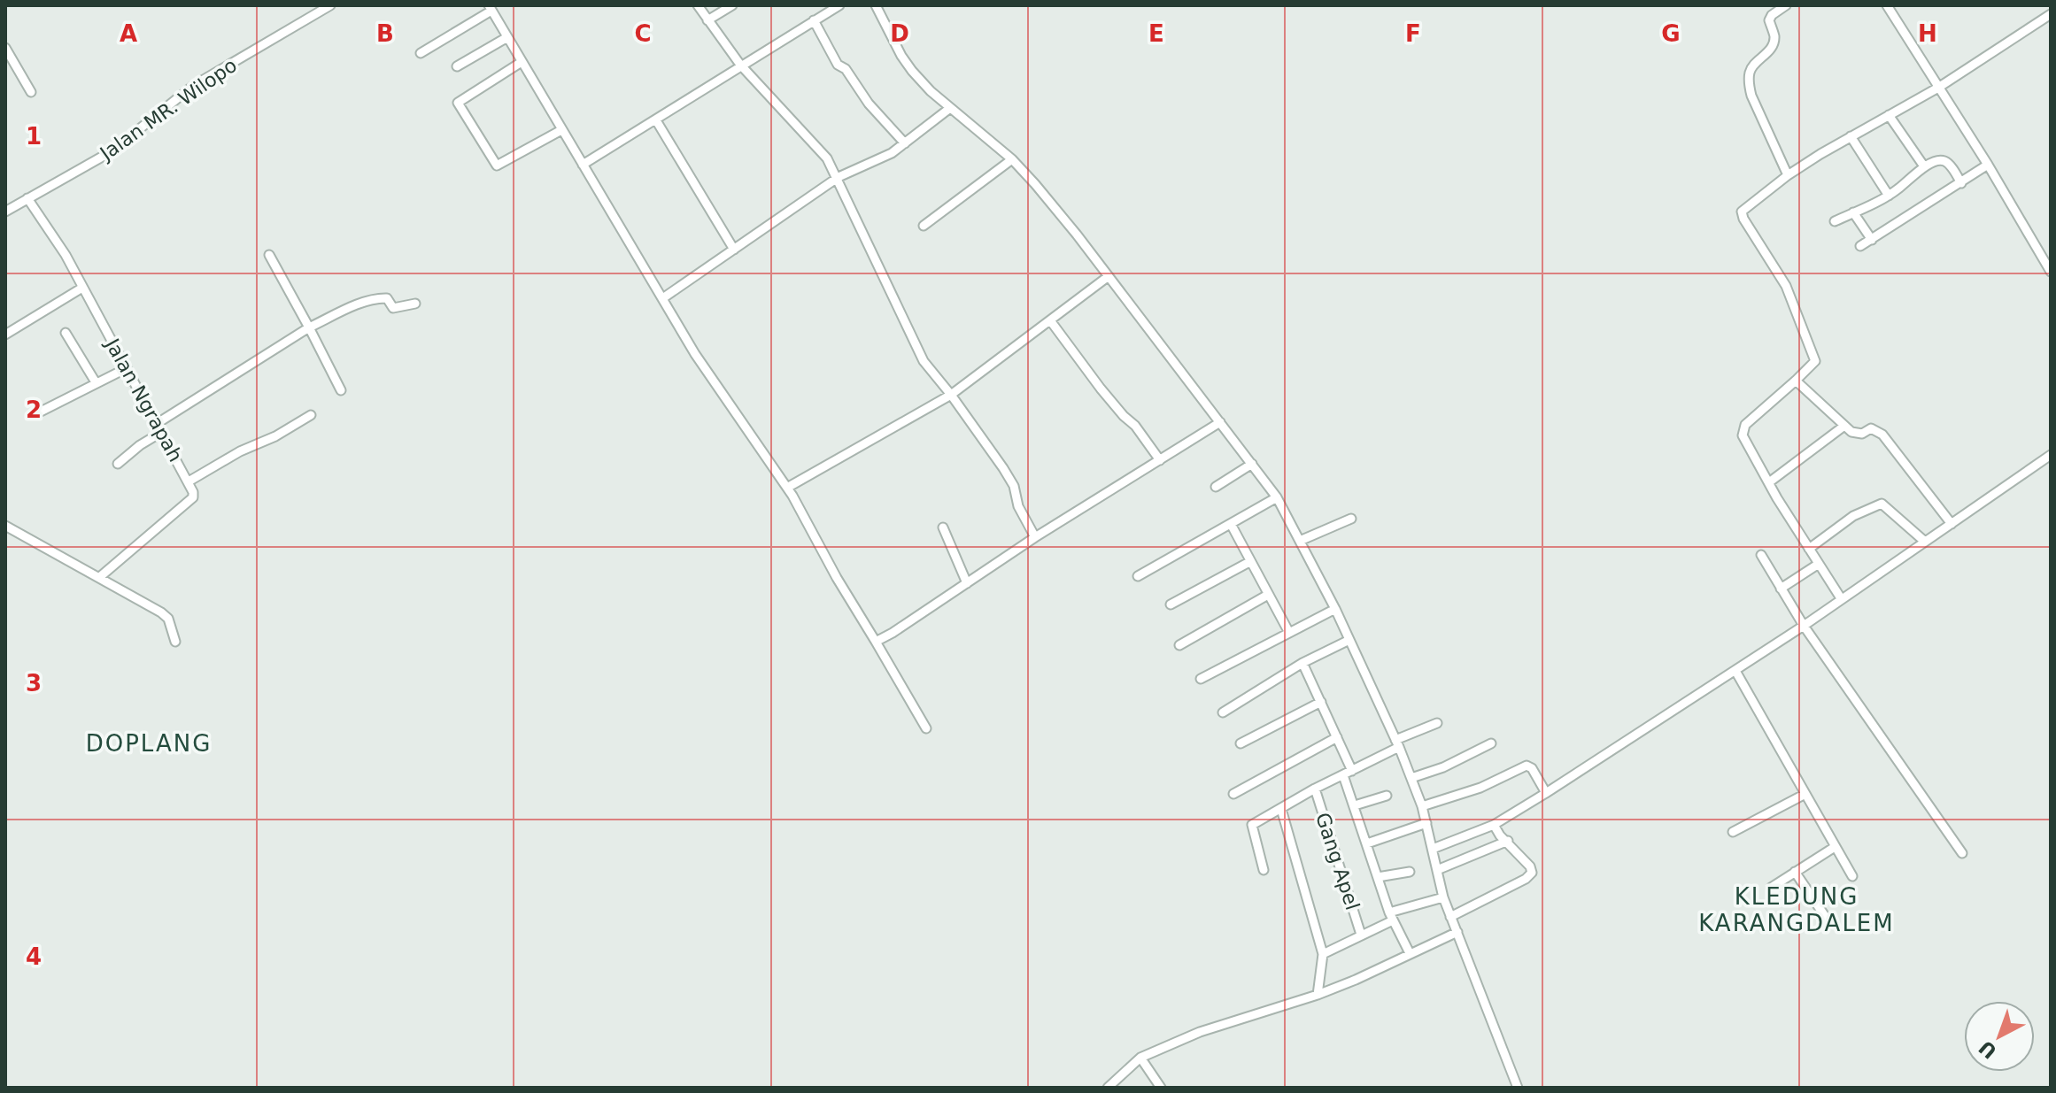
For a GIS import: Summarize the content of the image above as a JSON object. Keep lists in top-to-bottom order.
{
  "streets": {
    "street": ["Jalan MR. Wilopo", "Jalan Ngrapah", "Gang Apel"]
  },
  "crossings": [
    ["Jalan MR. Wilopo", "Jalan Ngrapah"]
  ],
  "districts": ["DOPLANG", "KLEDUNG KARANGDALEM"],
  "north": "bottom left",
  "grid": {
    "columns": [
      "A",
      "B",
      "C",
      "D",
      "E",
      "F",
      "G",
      "H"
    ],
    "rows": [
      "1",
      "2",
      "3",
      "4"
    ]
  }
}
